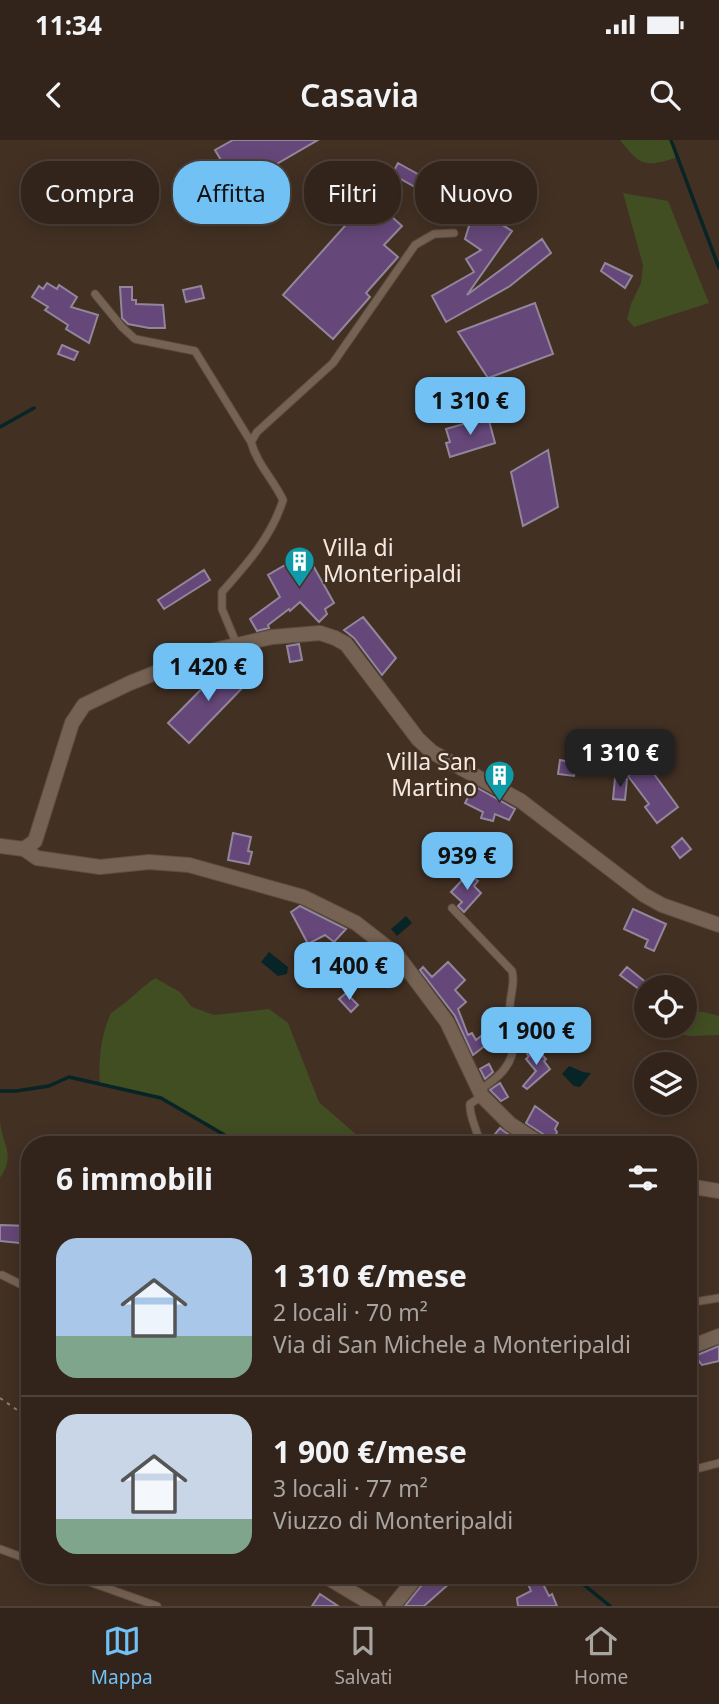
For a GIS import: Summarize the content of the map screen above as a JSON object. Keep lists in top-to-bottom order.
{
  "places": {
    "building": ["Villa di Monteripaldi", "Villa San Martino"]
  },
  "page": {
    "status": "11:34",
    "header": "Casavia",
    "chip": [
      "Compra",
      "Affitta",
      "Filtri",
      "Nuovo"
    ],
    "price": [
      "1 310 €",
      "1 420 €",
      "1 310 €",
      "939 €",
      "1 400 €",
      "1 900 €"
    ],
    "heading": "6 immobili",
    "list": [
      {
        "name": "1 310 €/mese",
        "note": "2 locali · 70 m² · Via di San Michele a Monteripaldi"
      },
      {
        "name": "1 900 €/mese",
        "note": "3 locali · 77 m² · Viuzzo di Monteripaldi"
      }
    ],
    "tabs": ["Mappa", "Salvati", "Home"]
  }
}
